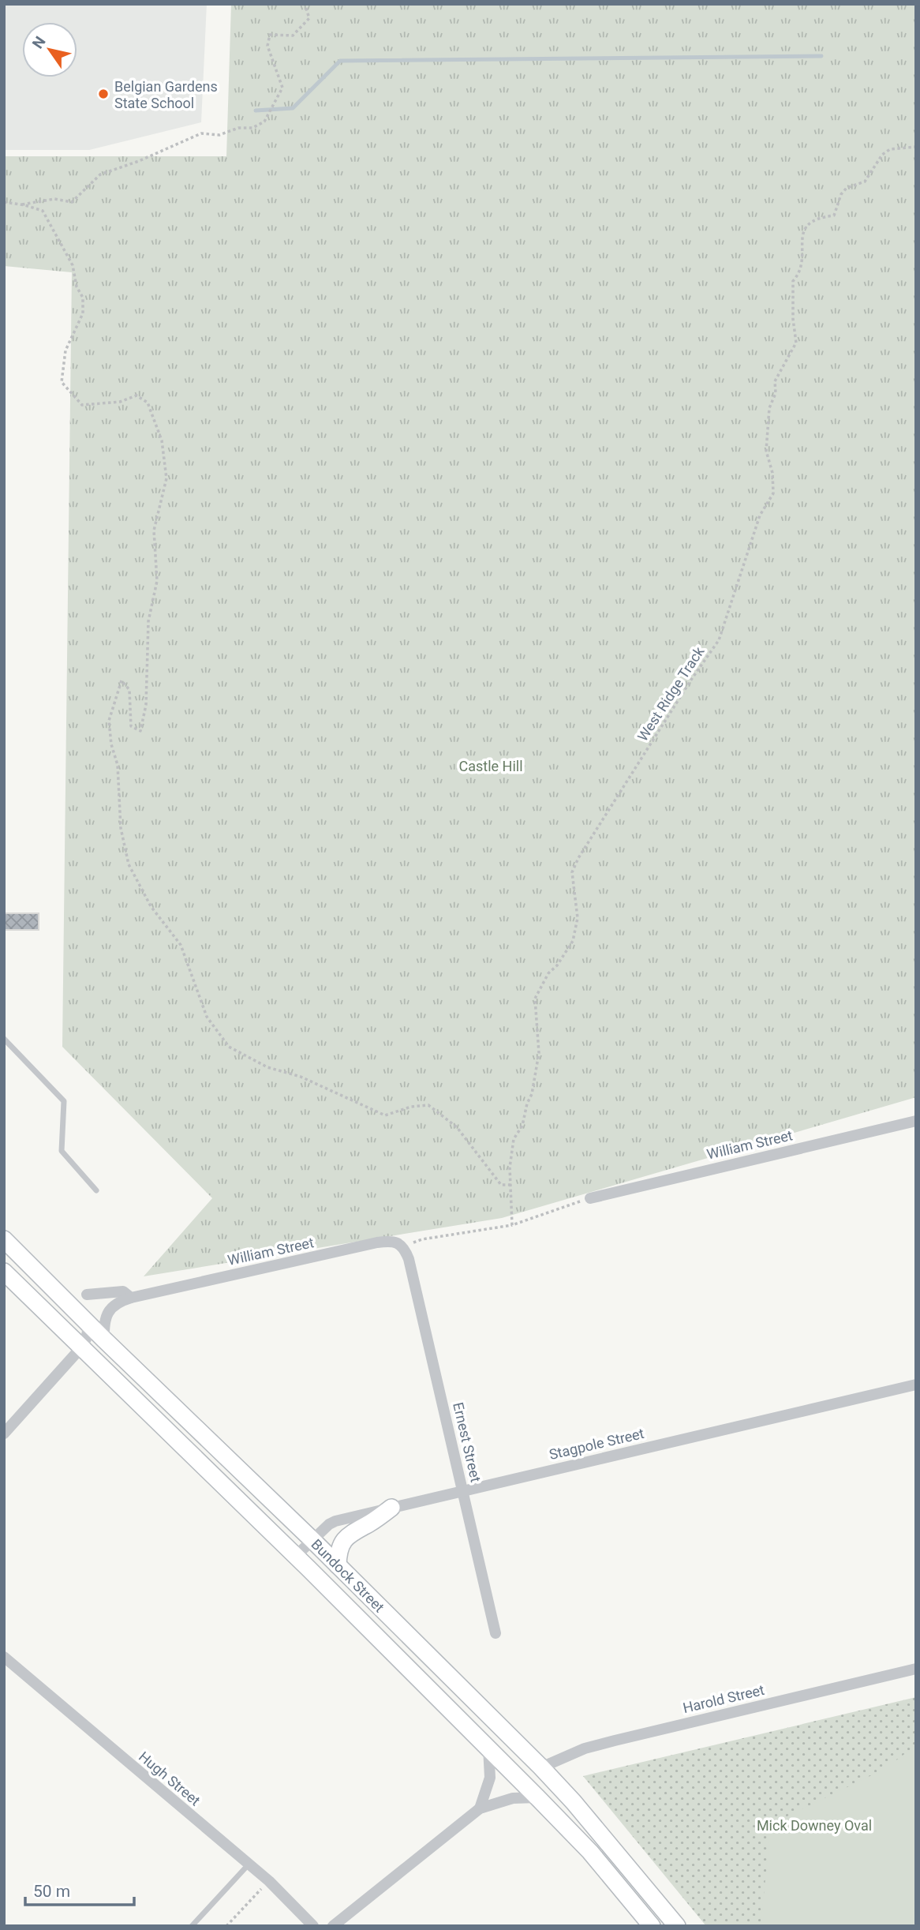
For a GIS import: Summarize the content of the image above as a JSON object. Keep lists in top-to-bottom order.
{
  "streets": {
    "main road": ["Bundock Street"],
    "street": [
      "William Street",
      "Ernest Street",
      "Stagpole Street",
      "Harold Street",
      "Hugh Street"
    ],
    "path": ["West Ridge Track"]
  },
  "crossings": [
    ["William Street", "Ernest Street"],
    ["William Street", "Bundock Street"],
    ["Ernest Street", "Stagpole Street"],
    ["Stagpole Street", "Bundock Street"],
    ["Bundock Street", "Harold Street"]
  ],
  "parks": ["Castle Hill", "Mick Downey Oval"],
  "places": ["Belgian Gardens State School"],
  "scale_bar": "50 m",
  "north": "top left"
}
